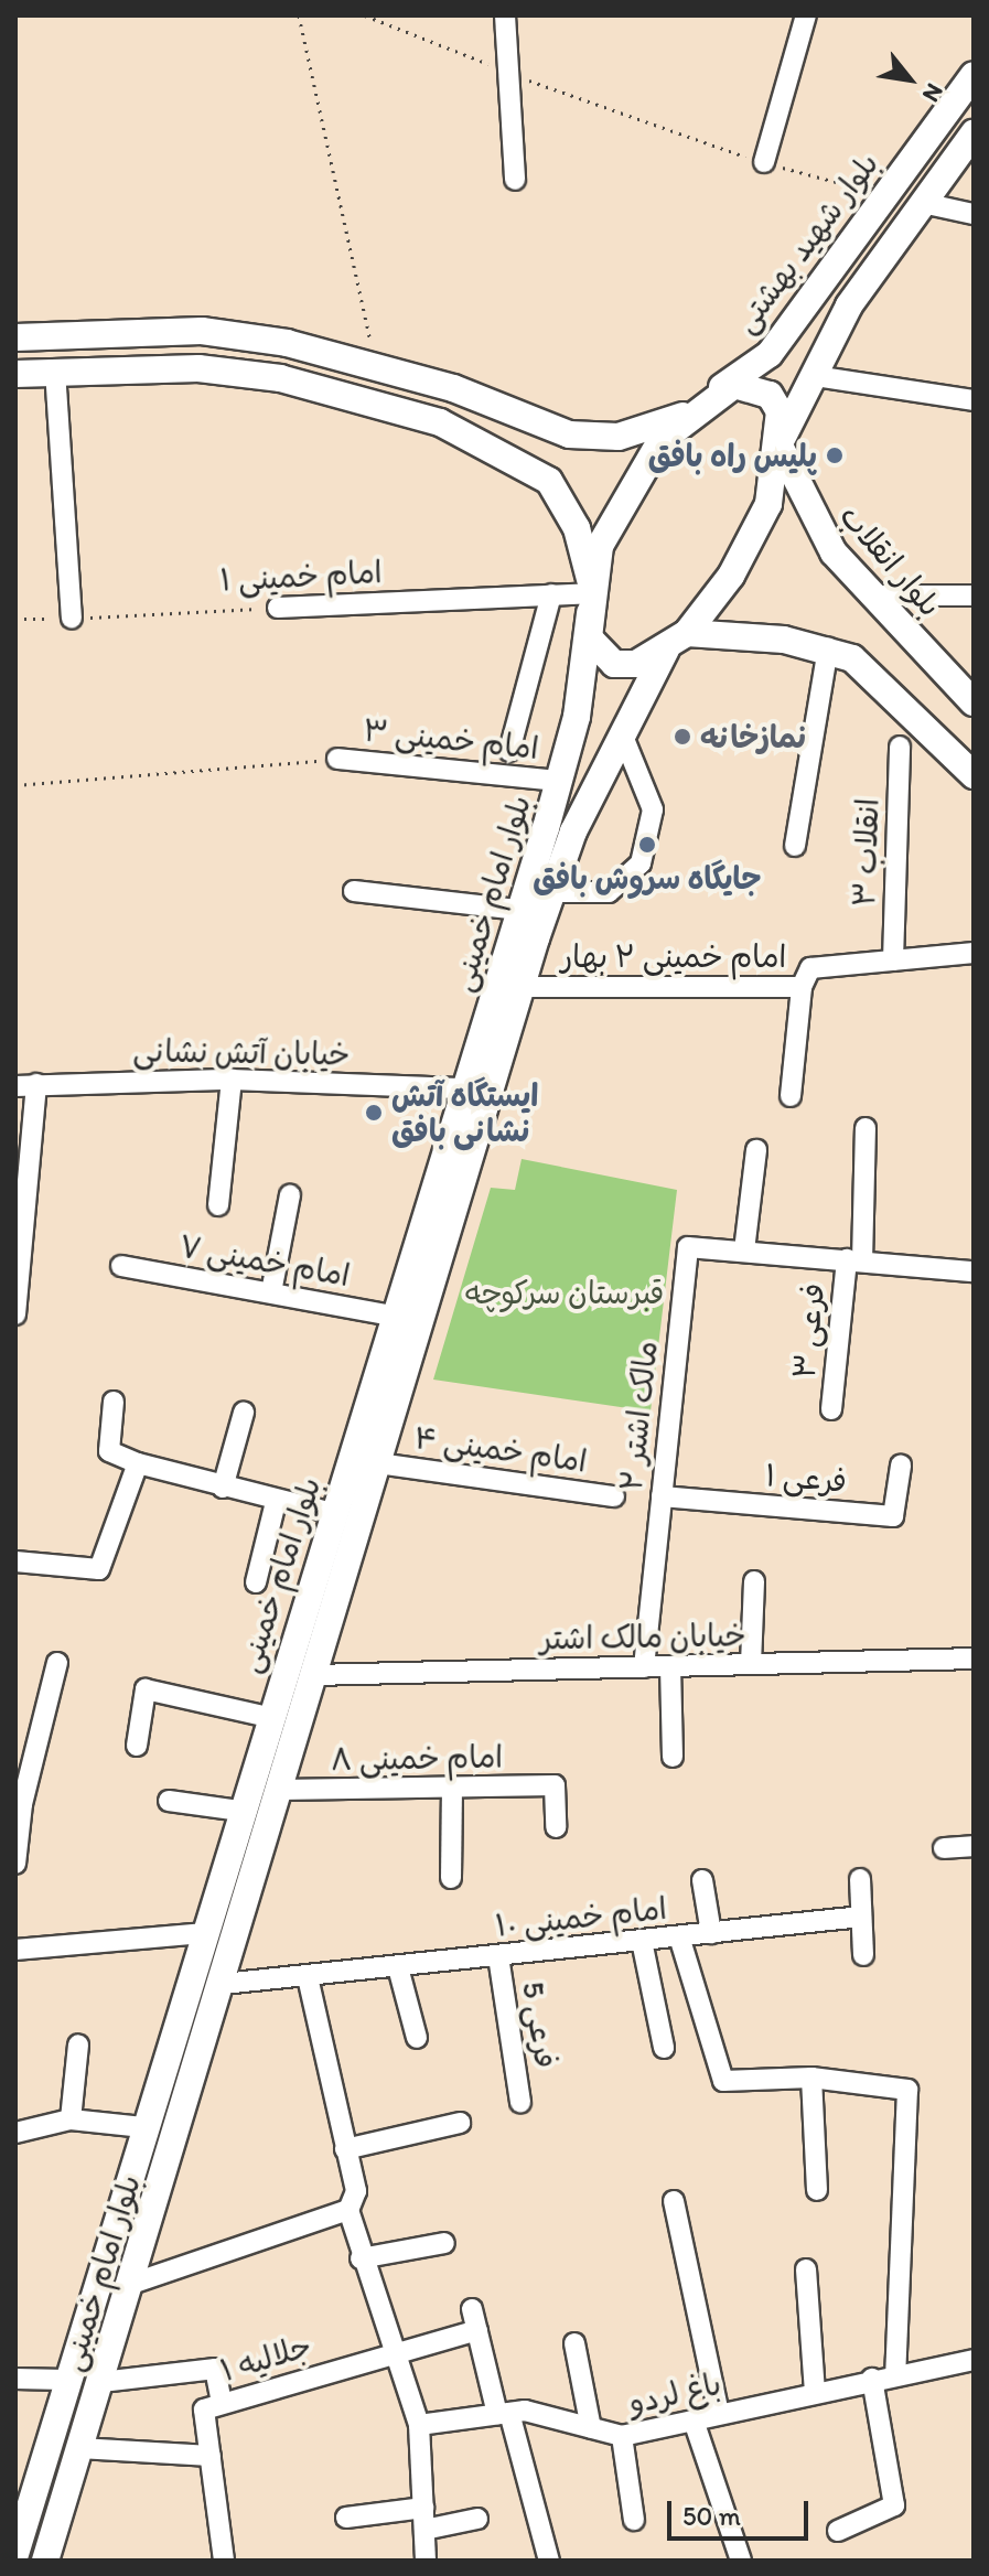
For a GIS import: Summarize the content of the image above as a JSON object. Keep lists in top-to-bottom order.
{
  "streets": {
    "main road": ["بلوار شهید بهشتی", "بلوار انقلاب", "بلوار امام خمینی"],
    "street": [
      "امام خمینی ۱",
      "امام خمینی ۳",
      "انقلاب ۳",
      "امام خمینی ۲ بهار",
      "خیابان آتش نشانی",
      "امام خمینی ۷",
      "فرعی ۳",
      "مالک اشتر ۲",
      "امام خمینی ۴",
      "فرعی ۱",
      "خیابان مالک اشتر",
      "امام خمینی ۸",
      "امام خمینی ۱۰",
      "فرعی 5",
      "جلالیه ۱",
      "باغ لردو"
    ]
  },
  "crossings": [
    ["بلوار شهید بهشتی", "بلوار انقلاب"],
    ["بلوار انقلاب", "بلوار امام خمینی"],
    ["امام خمینی ۱", "بلوار امام خمینی"],
    ["امام خمینی ۳", "بلوار امام خمینی"],
    ["انقلاب ۳", "امام خمینی ۲ بهار"],
    ["بلوار امام خمینی", "امام خمینی ۲ بهار"],
    ["بلوار امام خمینی", "خیابان آتش نشانی"],
    ["بلوار امام خمینی", "امام خمینی ۷"],
    ["بلوار امام خمینی", "امام خمینی ۴"],
    ["بلوار امام خمینی", "خیابان مالک اشتر"],
    ["بلوار امام خمینی", "امام خمینی ۸"],
    ["بلوار امام خمینی", "امام خمینی ۱۰"],
    ["فرعی ۳", "مالک اشتر ۲"],
    ["مالک اشتر ۲", "فرعی ۱"],
    ["مالک اشتر ۲", "خیابان مالک اشتر"],
    ["امام خمینی ۱۰", "فرعی 5"]
  ],
  "parks": ["قبرستان سرکوچه"],
  "places": [
    "پلیس راه بافق",
    "نمازخانه",
    "جایگاه سروش بافق",
    "ایستگاه آتش نشانی بافق"
  ],
  "scale_bar": "50 m",
  "north": "bottom right"
}
